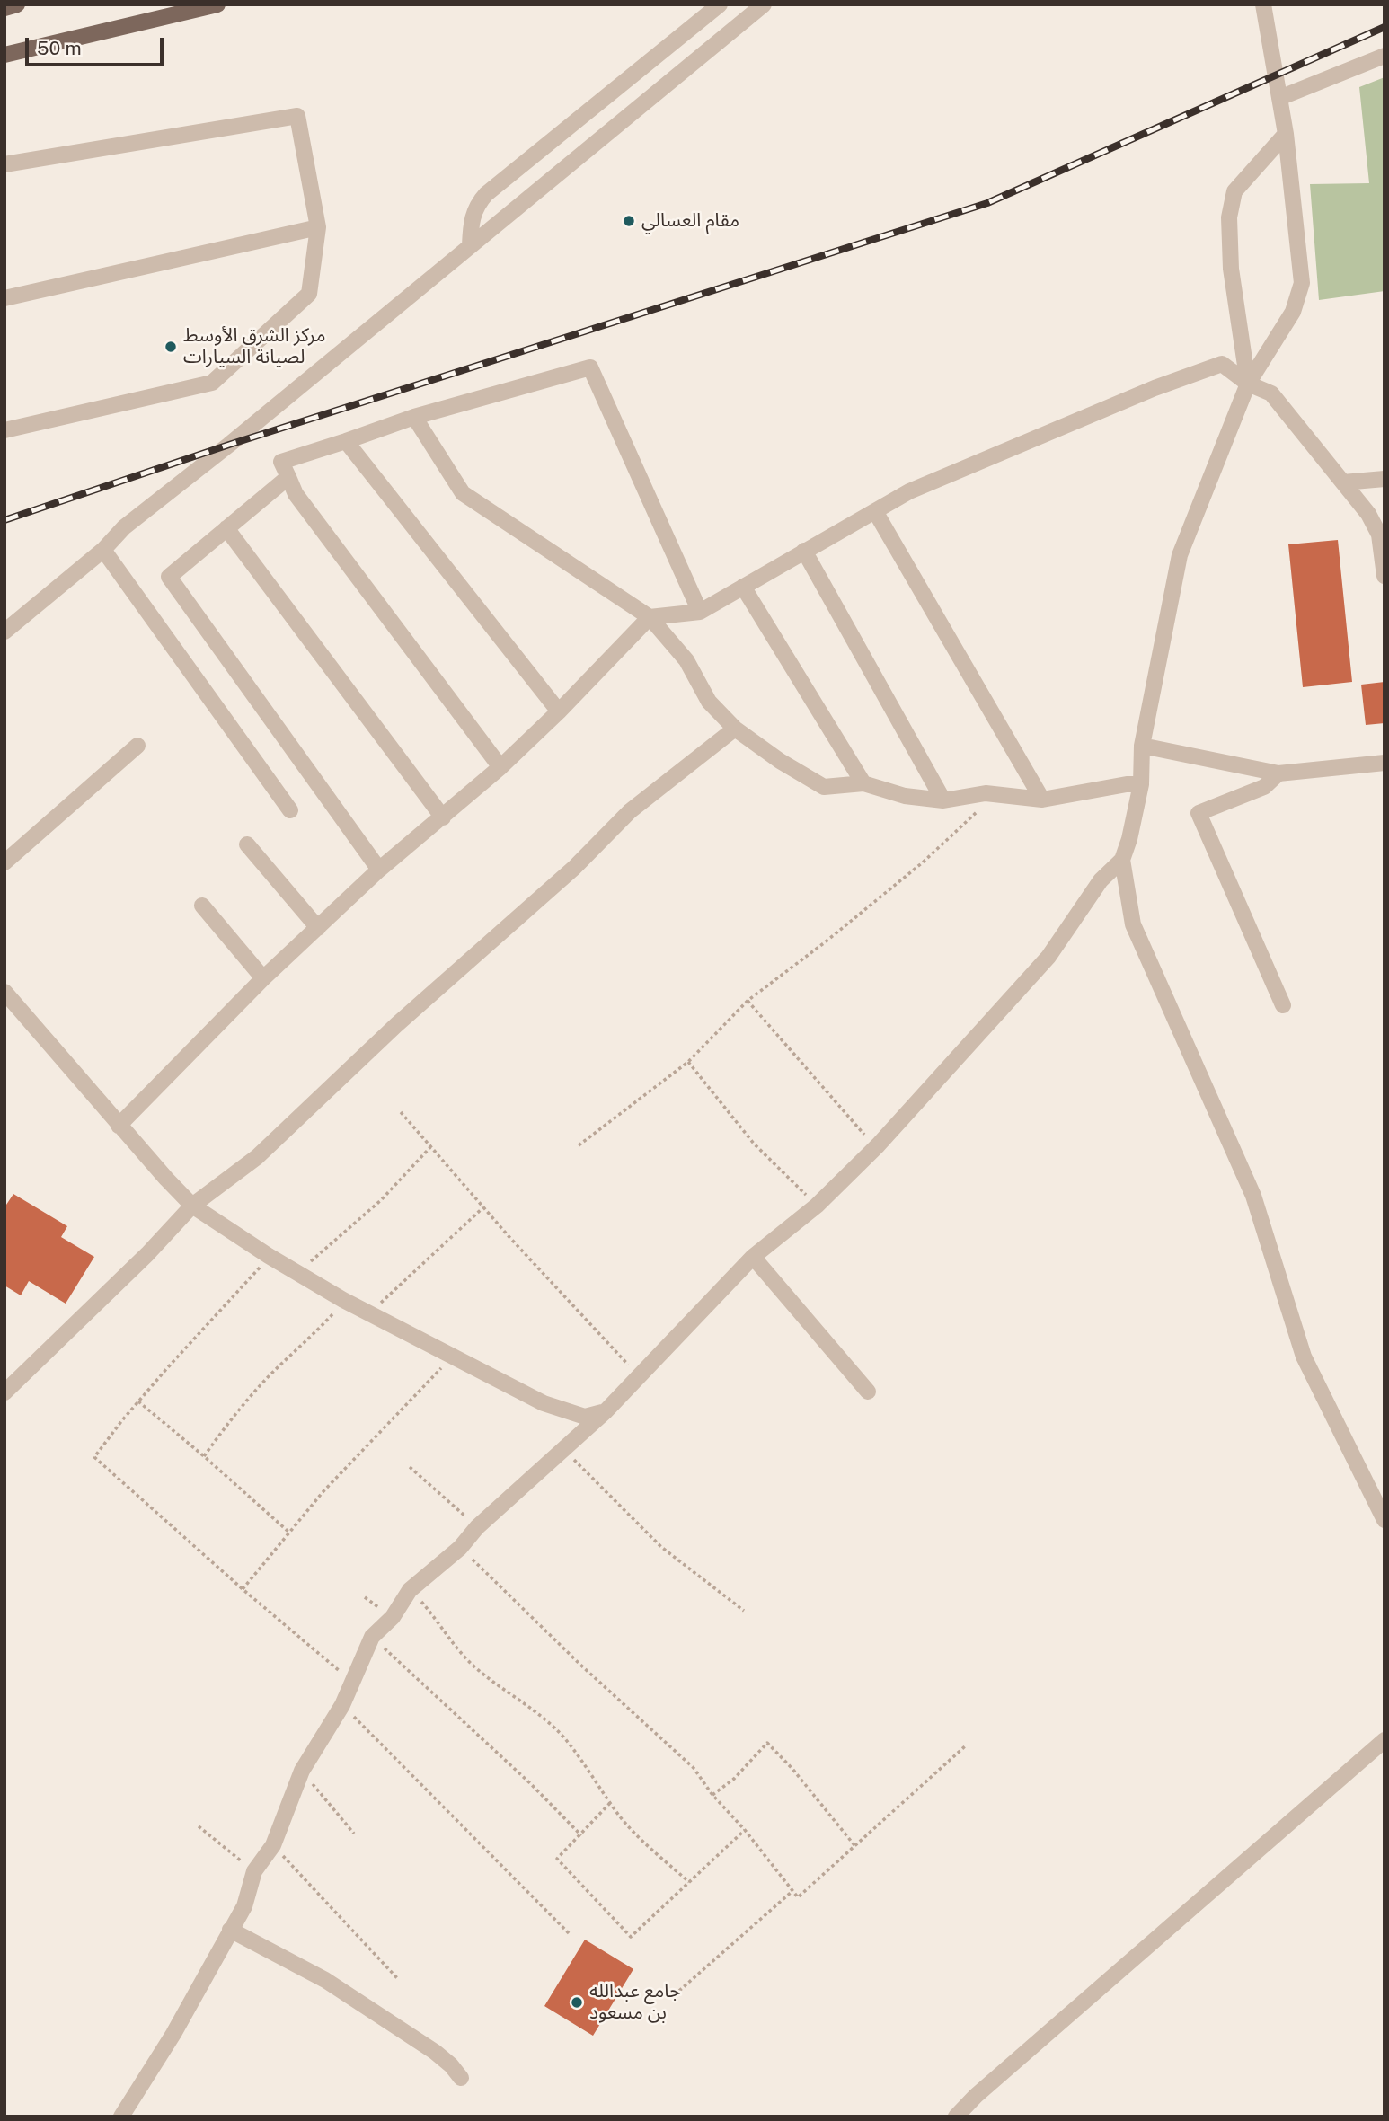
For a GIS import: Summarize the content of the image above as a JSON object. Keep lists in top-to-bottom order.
{
  "places": ["مقام العسالي", "مركز الشرق الأوسط لصيانة السيارات", "جامع عبدالله بن مسعود"],
  "scale_bar": "50 m"
}
